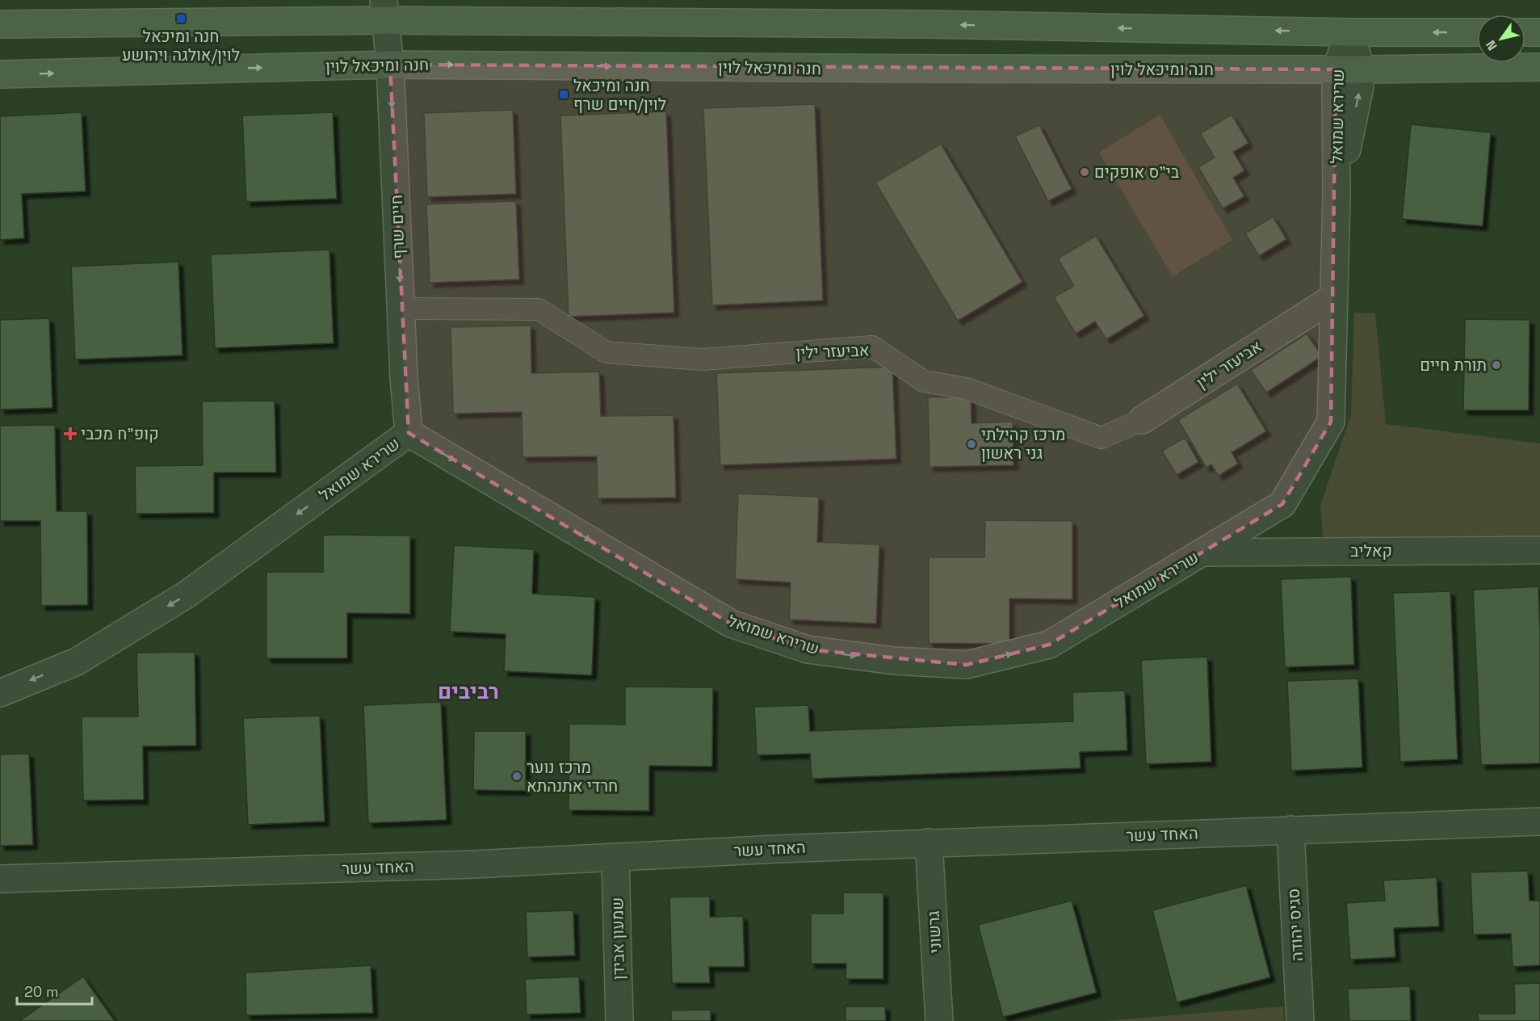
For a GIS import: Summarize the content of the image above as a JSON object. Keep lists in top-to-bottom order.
{
  "streets": {
    "main road": ["חנה ומיכאל לוין"],
    "street": [
      "שרירא שמואל",
      "חיים שרף",
      "אביעזר ילין",
      "קאליב",
      "האחד עשר",
      "סגיס יהודה",
      "גרשוני",
      "שמעון אבידן"
    ]
  },
  "crossings": [
    ["חנה ומיכאל לוין", "שרירא שמואל"],
    ["חנה ומיכאל לוין", "חיים שרף"],
    ["שרירא שמואל", "חיים שרף"],
    ["שרירא שמואל", "אביעזר ילין"],
    ["שרירא שמואל", "קאליב"],
    ["חיים שרף", "אביעזר ילין"],
    ["האחד עשר", "סגיס יהודה"],
    ["האחד עשר", "גרשוני"],
    ["האחד עשר", "שמעון אבידן"]
  ],
  "one_way": ["חיים שרף"],
  "districts": ["רביבים"],
  "places": {
    "transit": ["חנה ומיכאל לוין/אולגה ויהושע", "חנה ומיכאל לוין/חיים שרף"],
    "other": [
      "בי\"ס אופקים",
      "תורת חיים",
      "מרכז קהילתי גני ראשון",
      "מרכז נוער חרדי אתנהתא"
    ],
    "health": ["קופ\"ח מכבי"]
  },
  "scale_bar": "20 m",
  "north": "bottom left"
}
